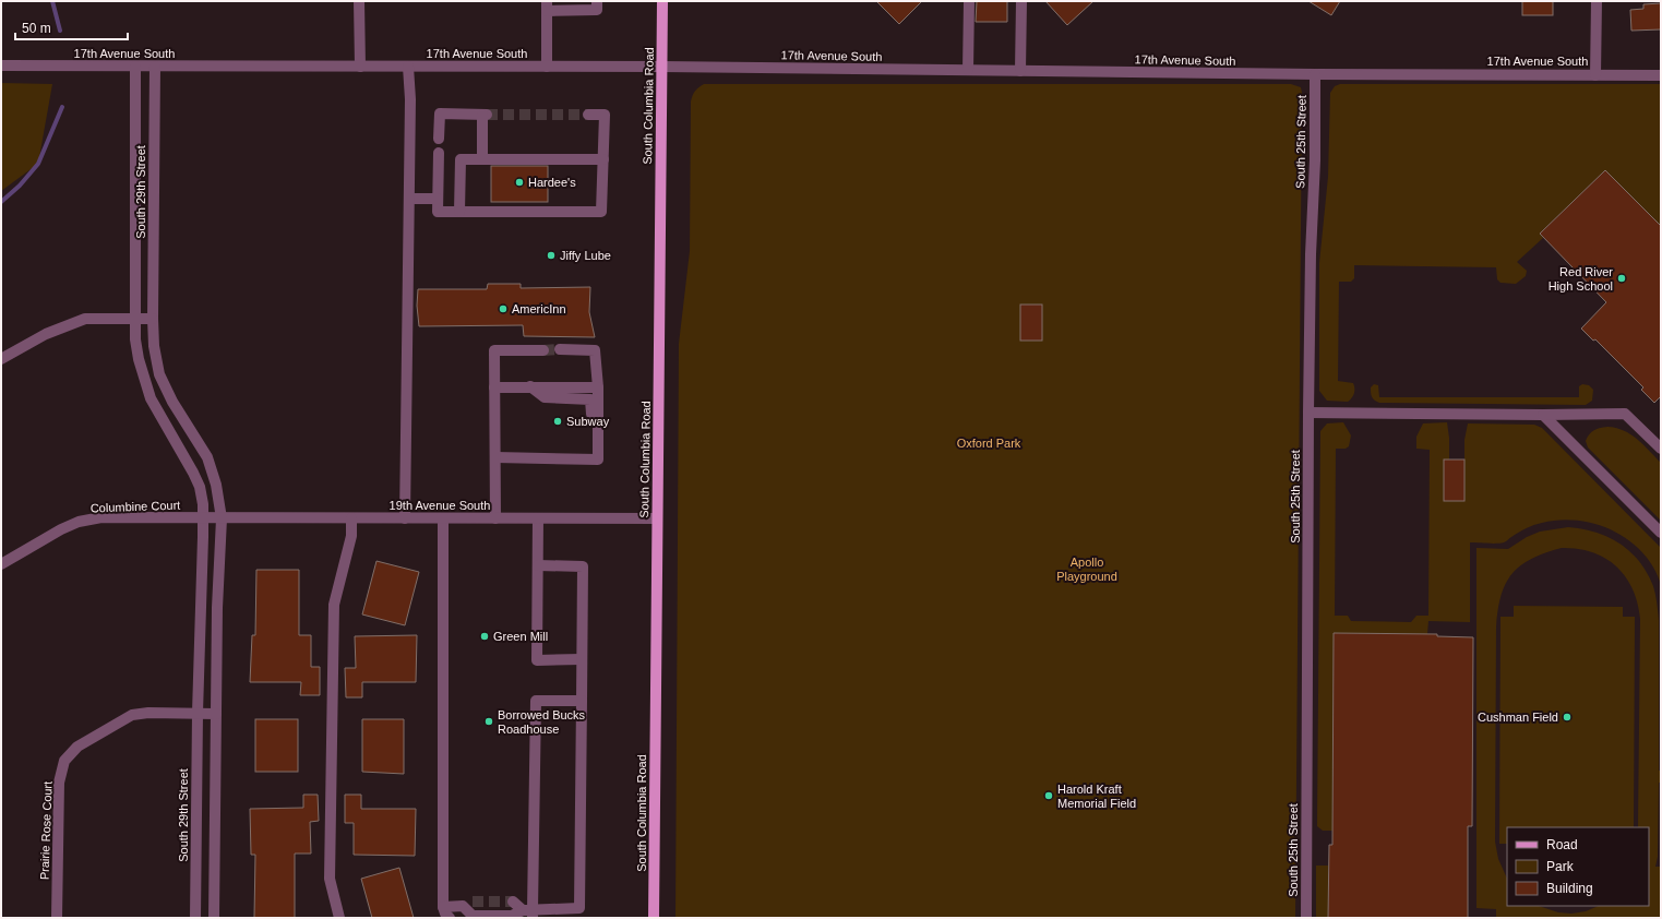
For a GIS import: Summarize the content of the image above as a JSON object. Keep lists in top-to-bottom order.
{
  "streets": {
    "main road": ["South Columbia Road"],
    "street": [
      "17th Avenue South",
      "South 25th Street",
      "South 29th Street",
      "19th Avenue South",
      "Columbine Court",
      "Prairie Rose Court"
    ]
  },
  "crossings": [
    ["17th Avenue South", "South Columbia Road"],
    ["17th Avenue South", "South 25th Street"],
    ["17th Avenue South", "South 29th Street"],
    ["South Columbia Road", "19th Avenue South"],
    ["South 29th Street", "19th Avenue South"],
    ["South 29th Street", "Columbine Court"],
    ["South 29th Street", "Prairie Rose Court"]
  ],
  "parks": ["Oxford Park", "Apollo Playground"],
  "places": [
    "Hardee's",
    "Jiffy Lube",
    "Red River High School",
    "AmericInn",
    "Subway",
    "Green Mill",
    "Cushman Field",
    "Borrowed Bucks Roadhouse",
    "Harold Kraft Memorial Field"
  ],
  "legend": ["Road", "Park", "Building"],
  "scale_bar": "50 m"
}
